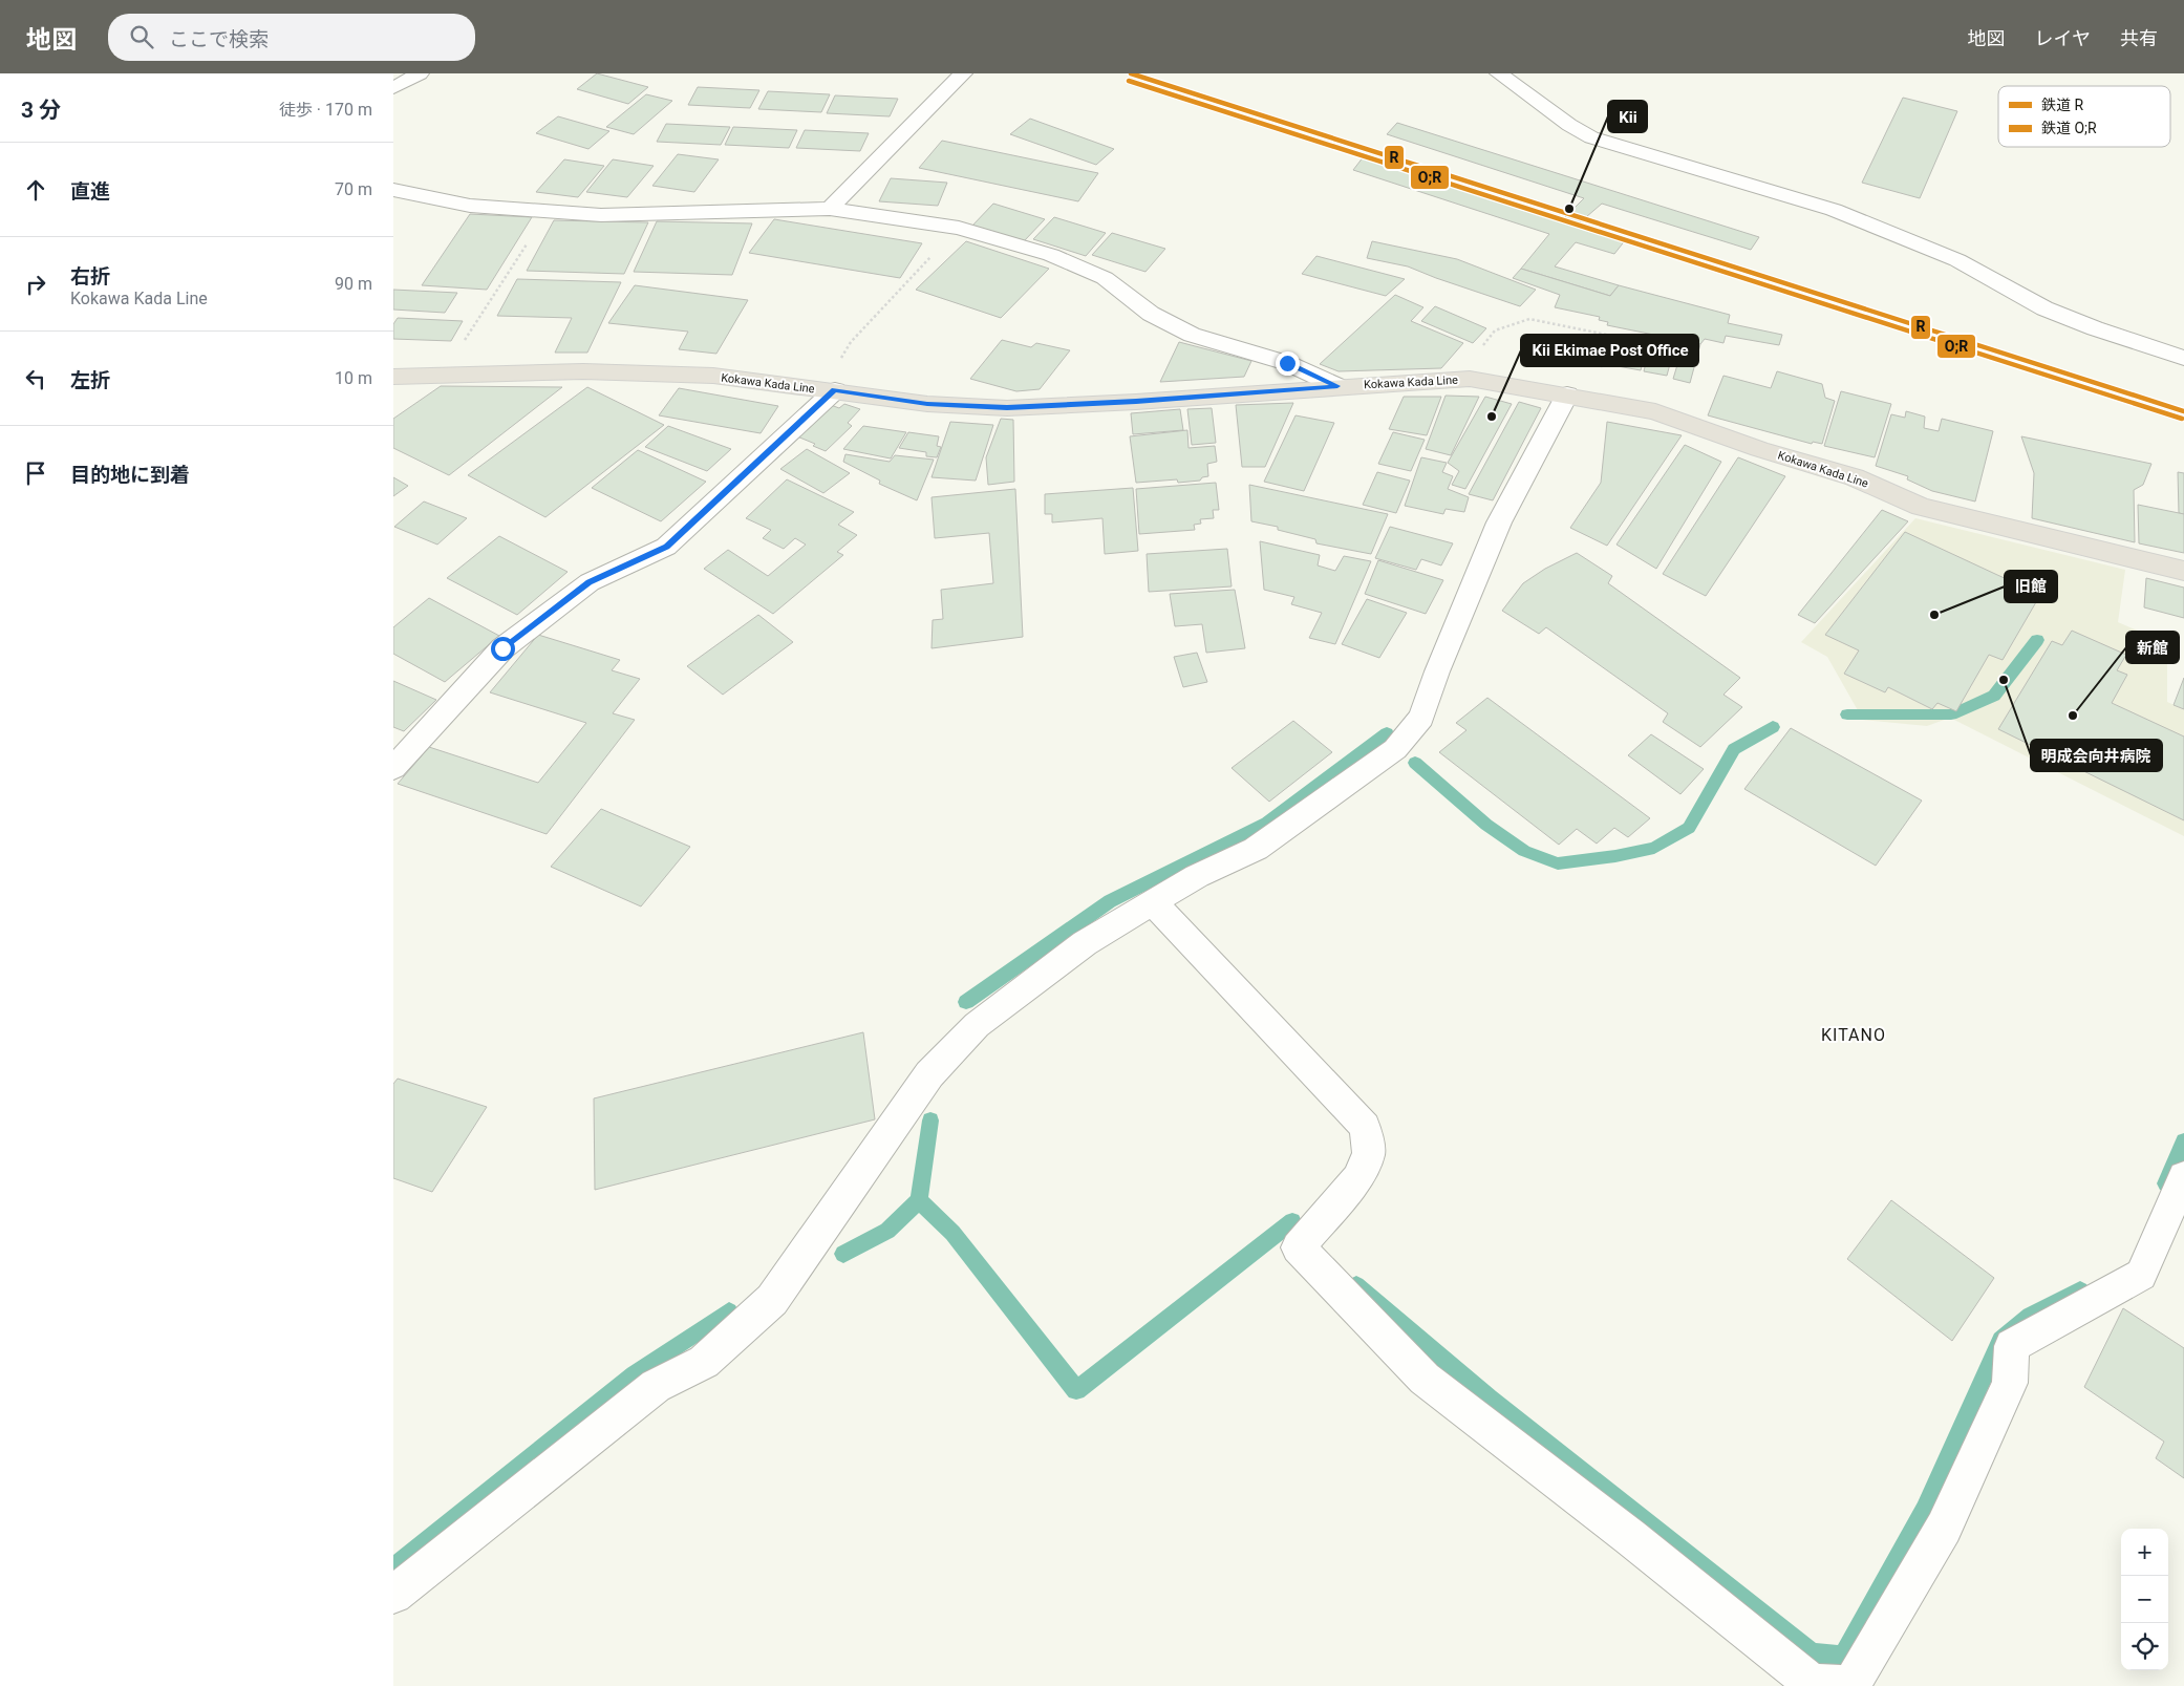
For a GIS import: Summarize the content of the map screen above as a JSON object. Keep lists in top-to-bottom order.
{
  "streets": {
    "main road": ["Kokawa Kada Line"]
  },
  "districts": ["KITANO"],
  "places": [
    "Kii",
    "Kii Ekimae Post Office",
    "旧館",
    "明成会向井病院",
    "新館"
  ],
  "lines": ["rail line R", "rail line O;R"],
  "legend": ["鉄道 R", "鉄道 O;R"],
  "page": {
    "header": "地図",
    "search": "ここで検索",
    "nav": ["地図", "レイヤ", "共有"],
    "heading": ["3 分", "徒歩 · 170 m"],
    "list": [
      ["直進", "70 m"],
      ["右折", "Kokawa Kada Line", "90 m"],
      ["左折", "10 m"],
      "目的地に到着"
    ],
    "map_buttons": ["+", "−"]
  }
}
